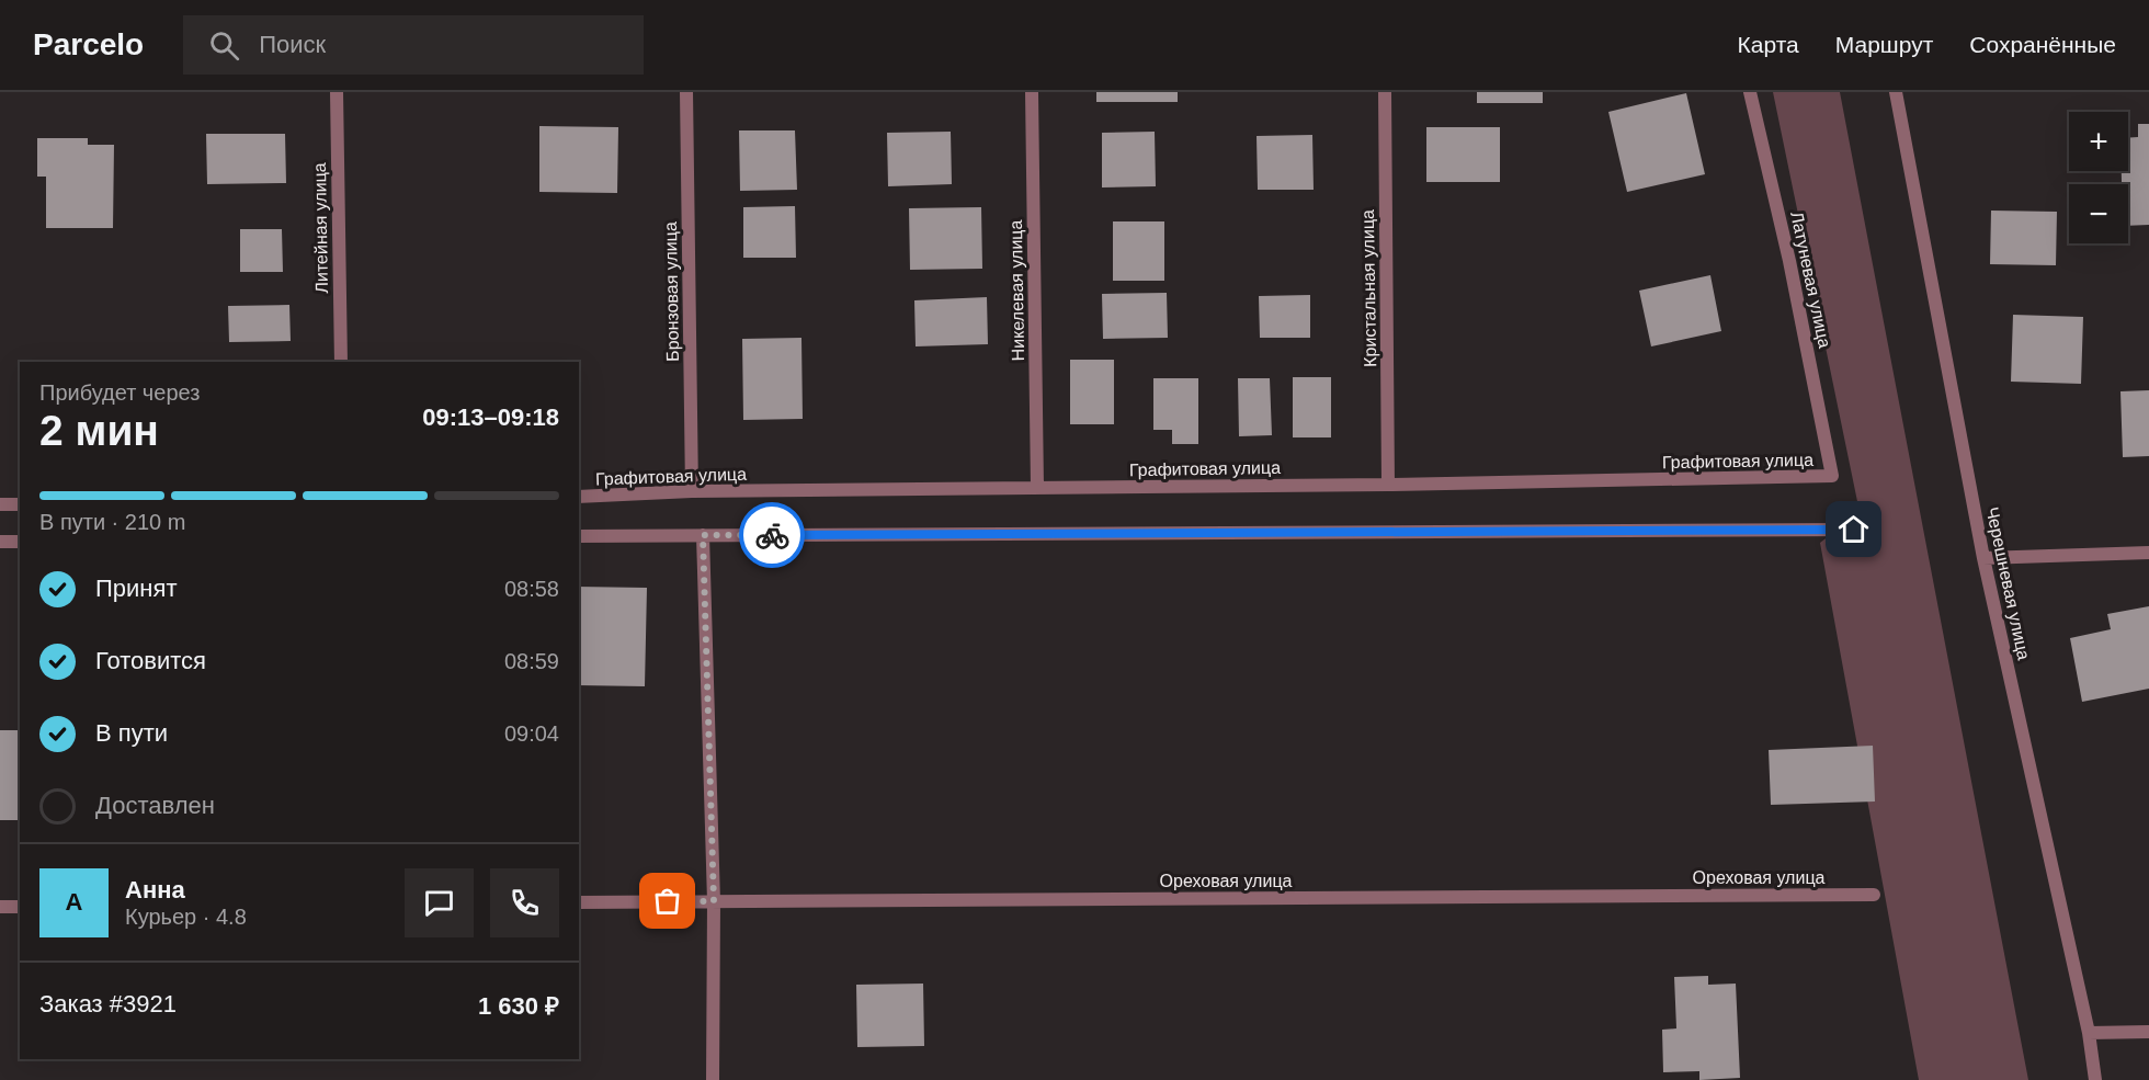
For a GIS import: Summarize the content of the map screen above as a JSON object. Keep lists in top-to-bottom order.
{
  "streets": {
    "street": [
      "Литейная улица",
      "Латуневая улица",
      "Кристальная улица",
      "Никелевая улица",
      "Бронзовая улица",
      "Графитовая улица",
      "Черешневая улица",
      "Ореховая улица"
    ]
  },
  "crossings": [
    ["Латуневая улица", "Графитовая улица"],
    ["Кристальная улица", "Графитовая улица"],
    ["Никелевая улица", "Графитовая улица"],
    ["Бронзовая улица", "Графитовая улица"]
  ],
  "page": {
    "header": "Parcelo",
    "search": "Поиск",
    "nav": ["Карта", "Маршрут", "Сохранённые"],
    "map_buttons": ["+", "−"],
    "heading": ["2 мин", "Прибудет через", "09:13–09:18"],
    "panel": [
      "Анна",
      "Курьер · 4.8",
      "Заказ #3921",
      "1 630 ₽"
    ],
    "bar": "В пути · 210 m",
    "list": [
      ["Принят", "08:58"],
      ["Готовится", "08:59"],
      ["В пути", "09:04"],
      "Доставлен"
    ],
    "round": "А"
  }
}
